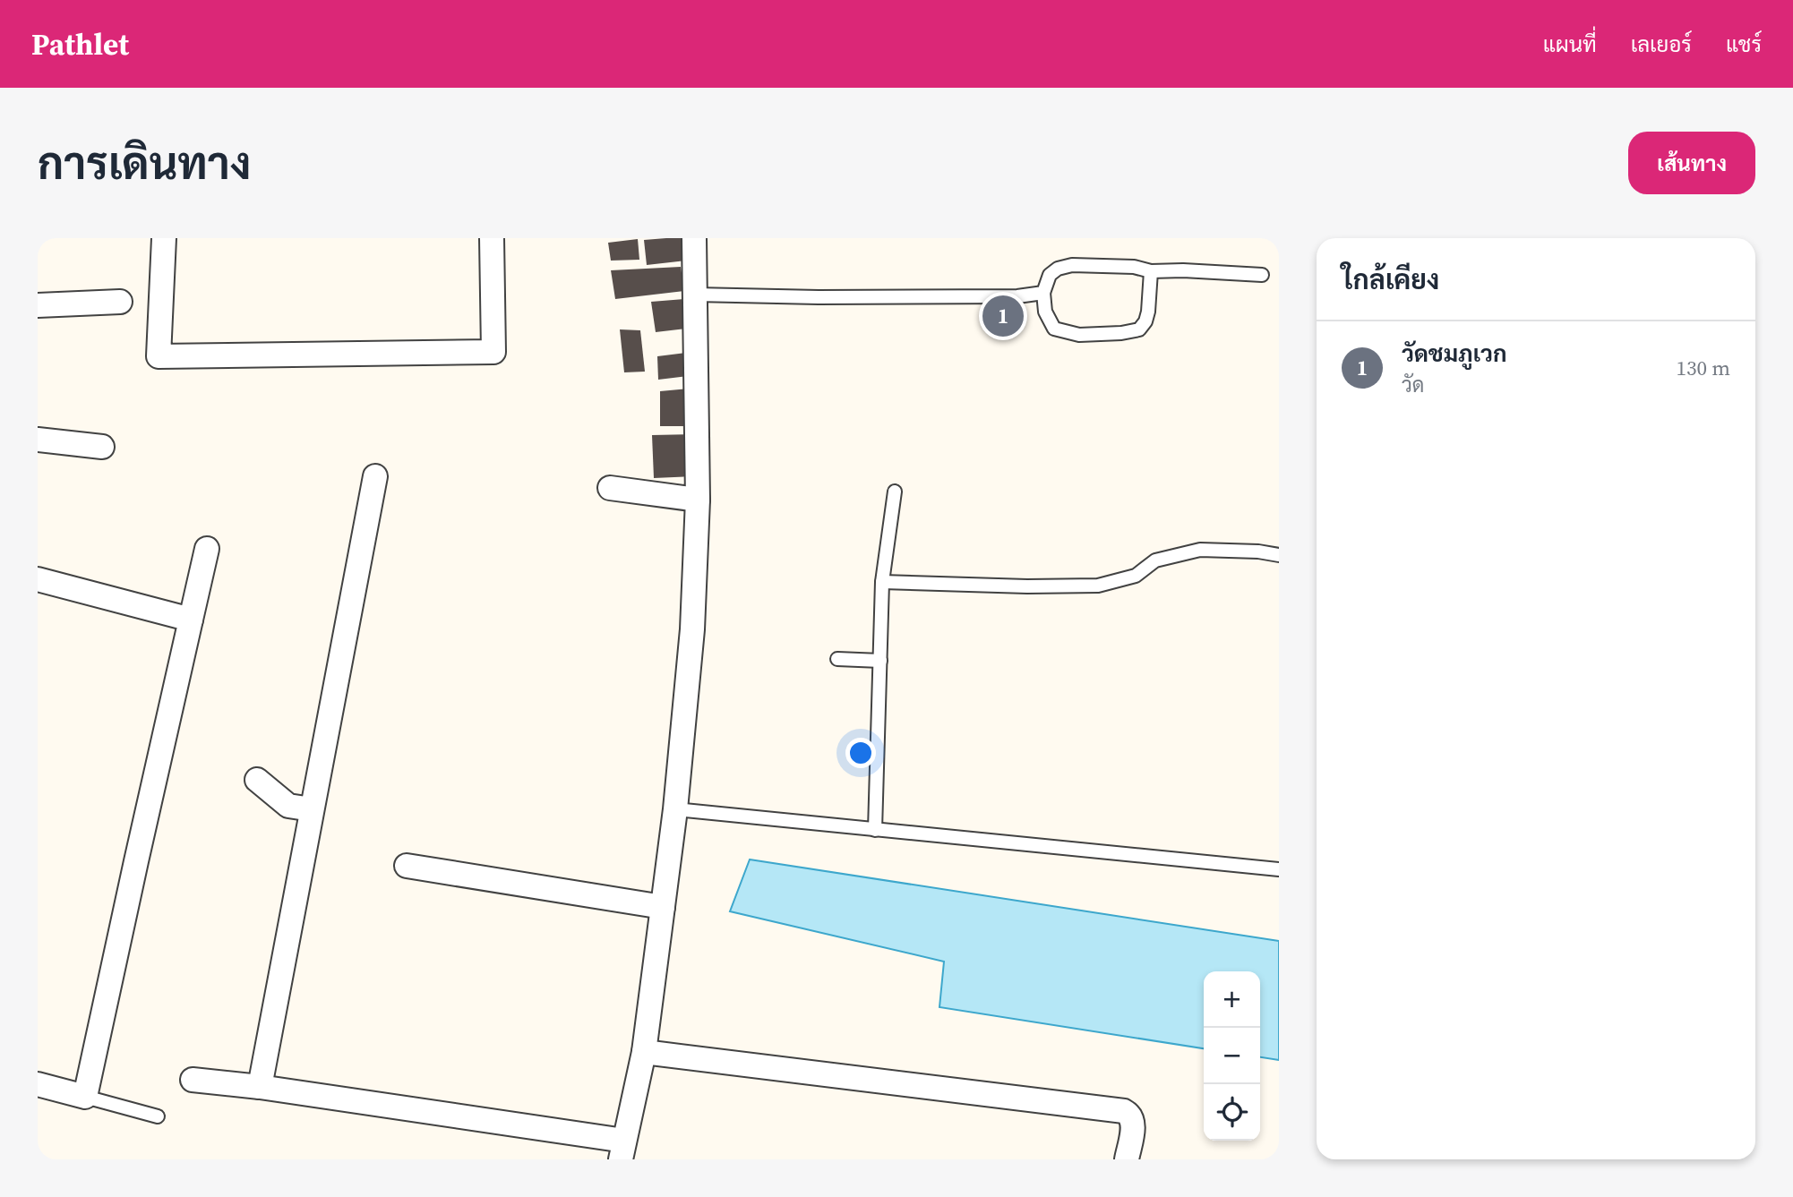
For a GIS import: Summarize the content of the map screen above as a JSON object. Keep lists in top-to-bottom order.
{
  "page": {
    "header": "Pathlet",
    "nav": ["แผนที่", "เลเยอร์", "แชร์"],
    "buttons": "เส้นทาง",
    "title": "การเดินทาง",
    "heading": "ใกล้เคียง",
    "pins": "1",
    "list": [
      {
        "mark": "1",
        "name": "วัดชมภูเวก",
        "note": "วัด",
        "value": "130 m"
      }
    ],
    "map_buttons": ["+", "−"]
  }
}
